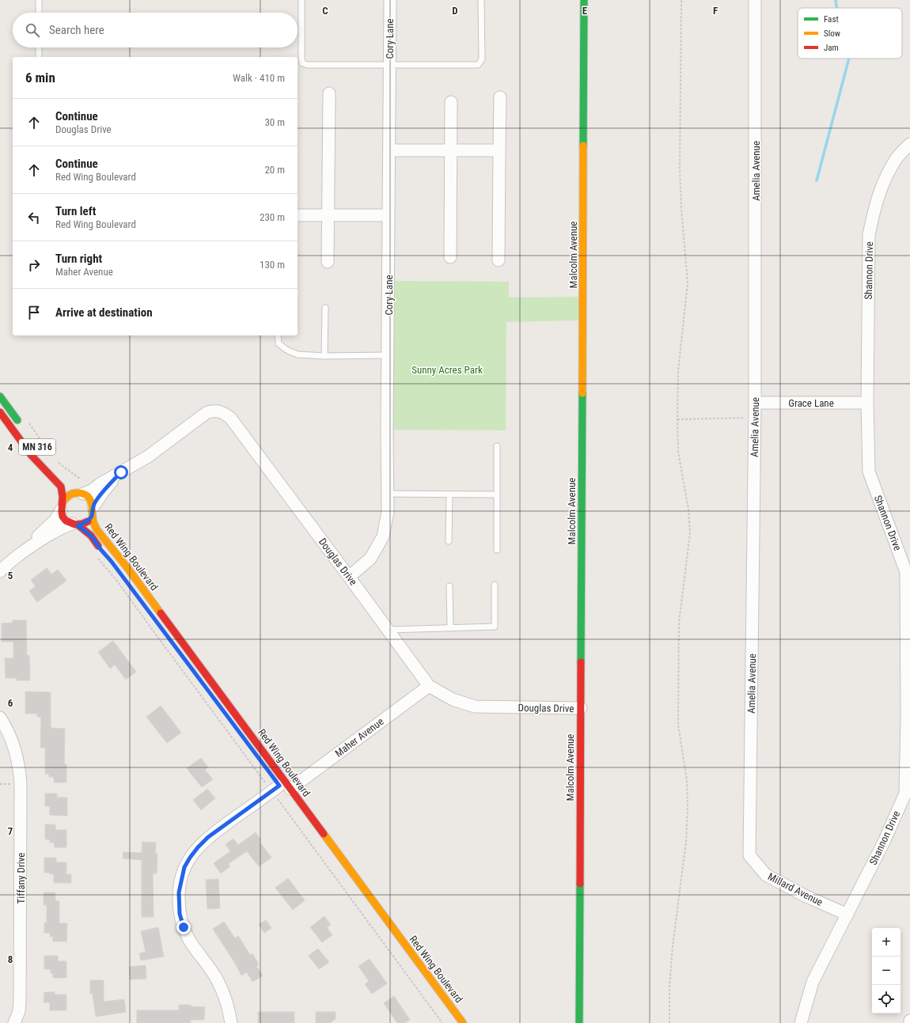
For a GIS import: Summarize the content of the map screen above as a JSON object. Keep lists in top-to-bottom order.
{
  "streets": {
    "street": [
      "Cory Lane",
      "Amelia Avenue",
      "Malcolm Avenue",
      "Shannon Drive",
      "Grace Lane",
      "MN 316",
      "Red Wing Boulevard",
      "Douglas Drive",
      "Maher Avenue",
      "Tiffany Drive",
      "Millard Avenue"
    ]
  },
  "crossings": [
    ["Cory Lane", "Douglas Drive"],
    ["Amelia Avenue", "Grace Lane"],
    ["Amelia Avenue", "Millard Avenue"],
    ["Malcolm Avenue", "Douglas Drive"],
    ["Shannon Drive", "Grace Lane"],
    ["Shannon Drive", "Millard Avenue"],
    ["MN 316", "Red Wing Boulevard"],
    ["MN 316", "Douglas Drive"],
    ["Red Wing Boulevard", "Douglas Drive"],
    ["Red Wing Boulevard", "Maher Avenue"],
    ["Douglas Drive", "Maher Avenue"]
  ],
  "parks": ["Sunny Acres Park"],
  "legend": ["Fast", "Slow", "Jam"],
  "page": {
    "search": "Search here",
    "heading": ["6 min", "Walk · 410 m"],
    "list": [
      ["Continue", "Douglas Drive", "30 m"],
      ["Continue", "Red Wing Boulevard", "20 m"],
      ["Turn left", "Red Wing Boulevard", "230 m"],
      ["Turn right", "Maher Avenue", "130 m"],
      "Arrive at destination"
    ],
    "map_buttons": ["+", "−"]
  },
  "grid": {
    "columns": [
      "C",
      "D",
      "E",
      "F"
    ],
    "rows": [
      "4",
      "5",
      "6",
      "7",
      "8"
    ]
  }
}
